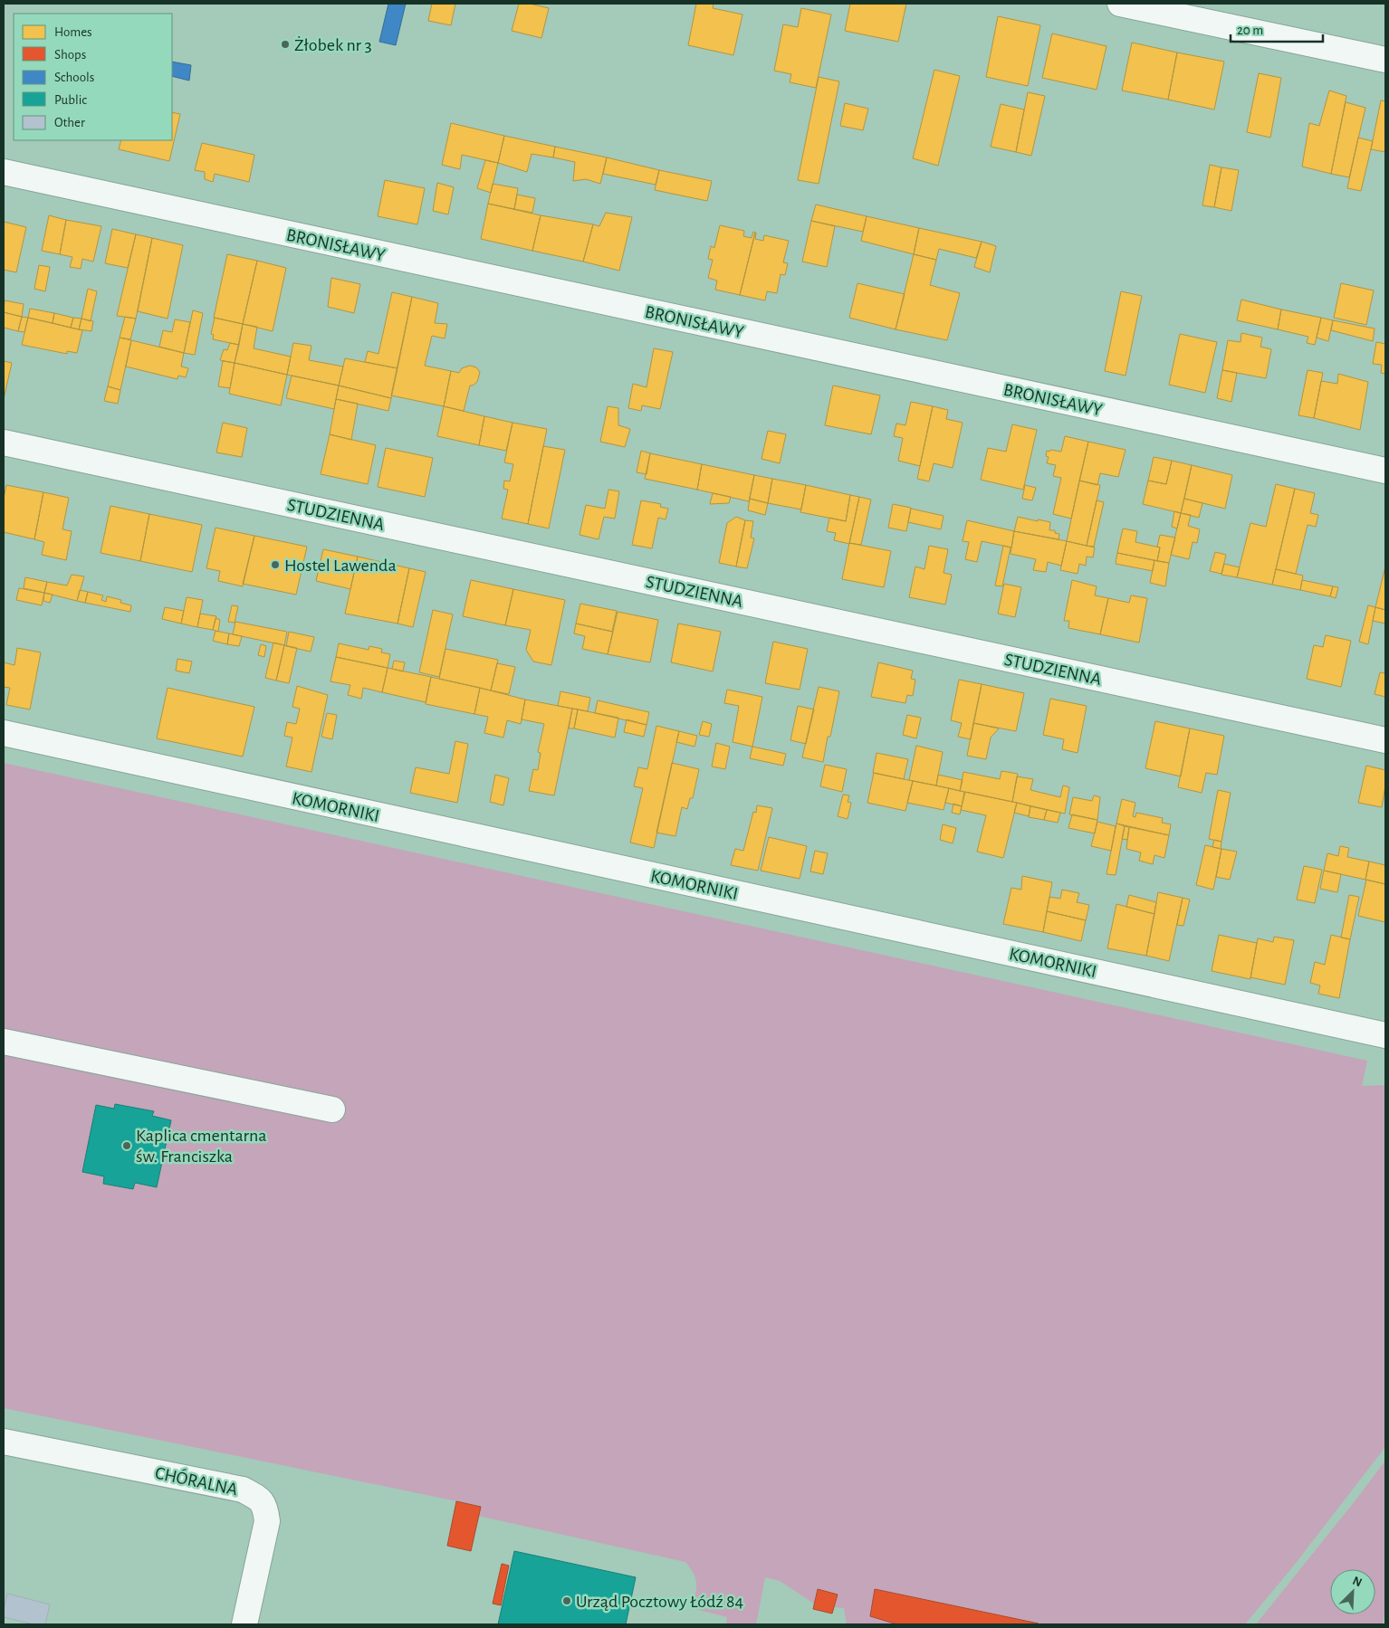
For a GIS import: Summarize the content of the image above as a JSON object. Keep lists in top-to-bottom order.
{
  "streets": {
    "street": [
      "BRONISŁAWY",
      "STUDZIENNA",
      "KOMORNIKI",
      "CHÓRALNA"
    ]
  },
  "places": [
    "Żłobek nr 3",
    "Hostel Lawenda",
    "Kaplica cmentarna św. Franciszka",
    "Urząd Pocztowy Łódź 84"
  ],
  "legend": [
    "Homes",
    "Shops",
    "Schools",
    "Public",
    "Other"
  ],
  "scale_bar": "20 m",
  "north": "top right"
}
